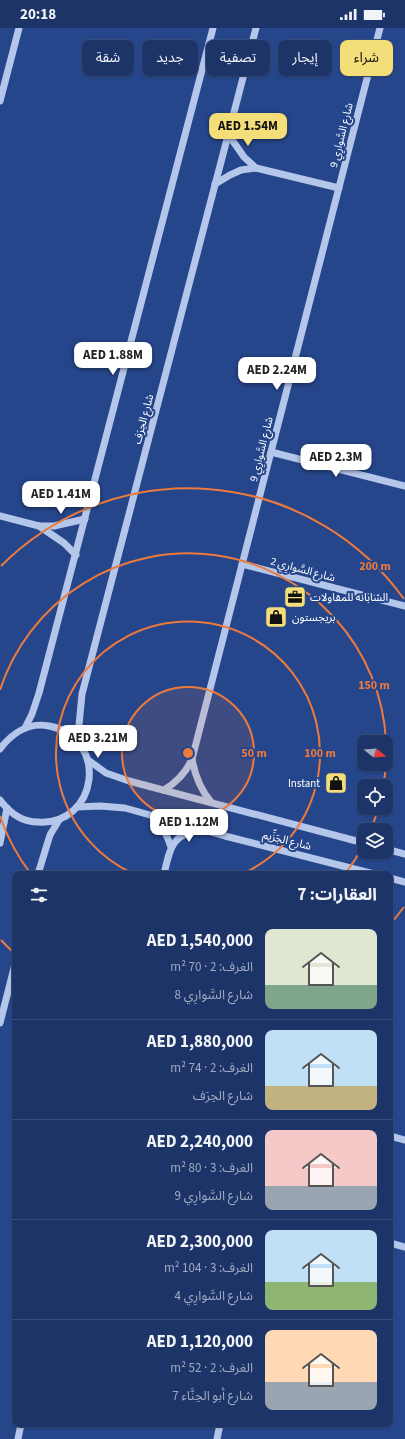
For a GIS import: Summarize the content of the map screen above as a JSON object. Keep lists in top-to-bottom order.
{
  "streets": {
    "street": [
      "شارع السَّوارِي 9",
      "شارع الحِرَف",
      "شارع السَّوارِي 2",
      "شارع الجَزِّيم"
    ]
  },
  "crossings": [
    ["شارع السَّوارِي 9", "شارع السَّوارِي 2"],
    ["شارع السَّوارِي 9", "شارع الجَزِّيم"]
  ],
  "places": {
    "office": ["الشابانه للمقاولات"],
    "shop": ["بريجستون", "Instant"]
  },
  "north": "right",
  "page": {
    "status": "20:18",
    "chip": [
      "شراء",
      "إيجار",
      "تصفية",
      "جديد",
      "شقة"
    ],
    "price": [
      "AED 1.54M",
      "AED 1.88M",
      "AED 2.24M",
      "AED 2.3M",
      "AED 1.41M",
      "AED 3.21M",
      "AED 1.12M"
    ],
    "heading": "العقارات: 7",
    "list": [
      {
        "name": "AED 1,540,000",
        "note": "الغرف: 2 · 70 m² · شارع السَّوارِي 8"
      },
      {
        "name": "AED 1,880,000",
        "note": "الغرف: 2 · 74 m² · شارع الحِرَف"
      },
      {
        "name": "AED 2,240,000",
        "note": "الغرف: 3 · 80 m² · شارع السَّوارِي 9"
      },
      {
        "name": "AED 2,300,000",
        "note": "الغرف: 3 · 104 m² · شارع السَّوارِي 4"
      },
      {
        "name": "AED 1,120,000",
        "note": "الغرف: 2 · 52 m² · شارع أبو الحِنَّاء 7"
      }
    ]
  },
  "rings": [
    "200 m",
    "150 m",
    "50 m",
    "100 m"
  ]
}
